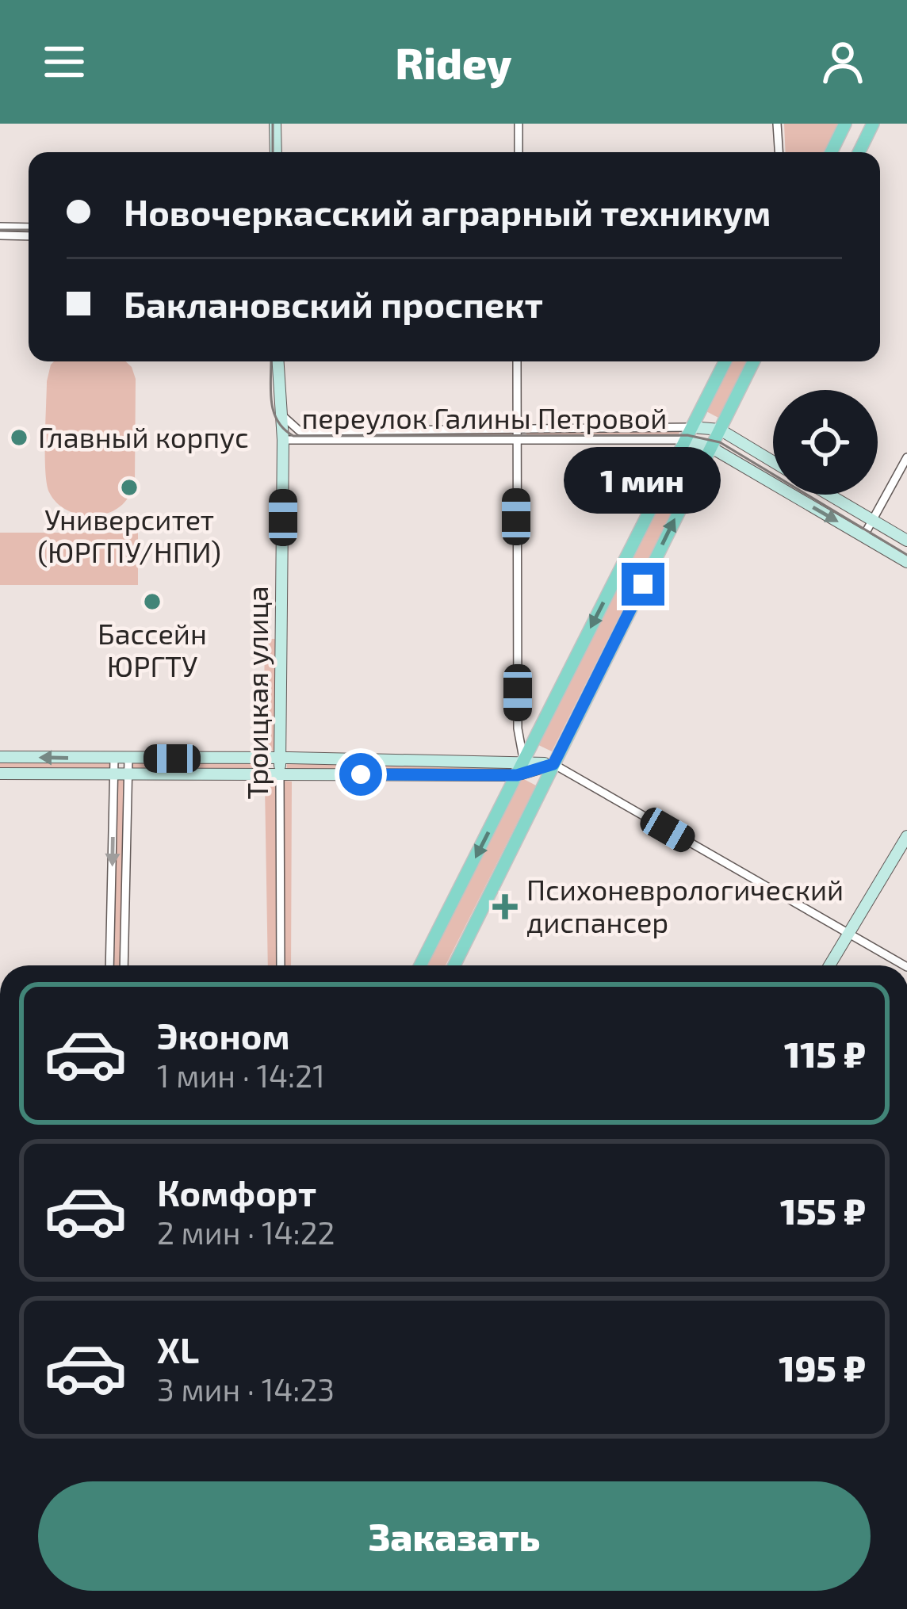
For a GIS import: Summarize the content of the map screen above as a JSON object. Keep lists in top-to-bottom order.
{
  "streets": {
    "main road": ["Троицкая улица"],
    "street": ["переулок Галины Петровой"]
  },
  "crossings": [
    ["переулок Галины Петровой", "Троицкая улица"]
  ],
  "places": {
    "other": ["Главный корпус", "Университет (ЮРГПУ/НПИ)", "Бассейн ЮРГТУ"],
    "health": ["Психоневрологический диспансер"]
  },
  "page": {
    "header": "Ridey",
    "banner": ["Новочеркасский аграрный техникум", "Баклановский проспект"],
    "bubble": "1 мин",
    "list": [
      {
        "name": "Эконом",
        "note": "1 мин · 14:21",
        "value": "115 ₽"
      },
      {
        "name": "Комфорт",
        "note": "2 мин · 14:22",
        "value": "155 ₽"
      },
      {
        "name": "XL",
        "note": "3 мин · 14:23",
        "value": "195 ₽"
      }
    ],
    "buttons": "Заказать"
  }
}
